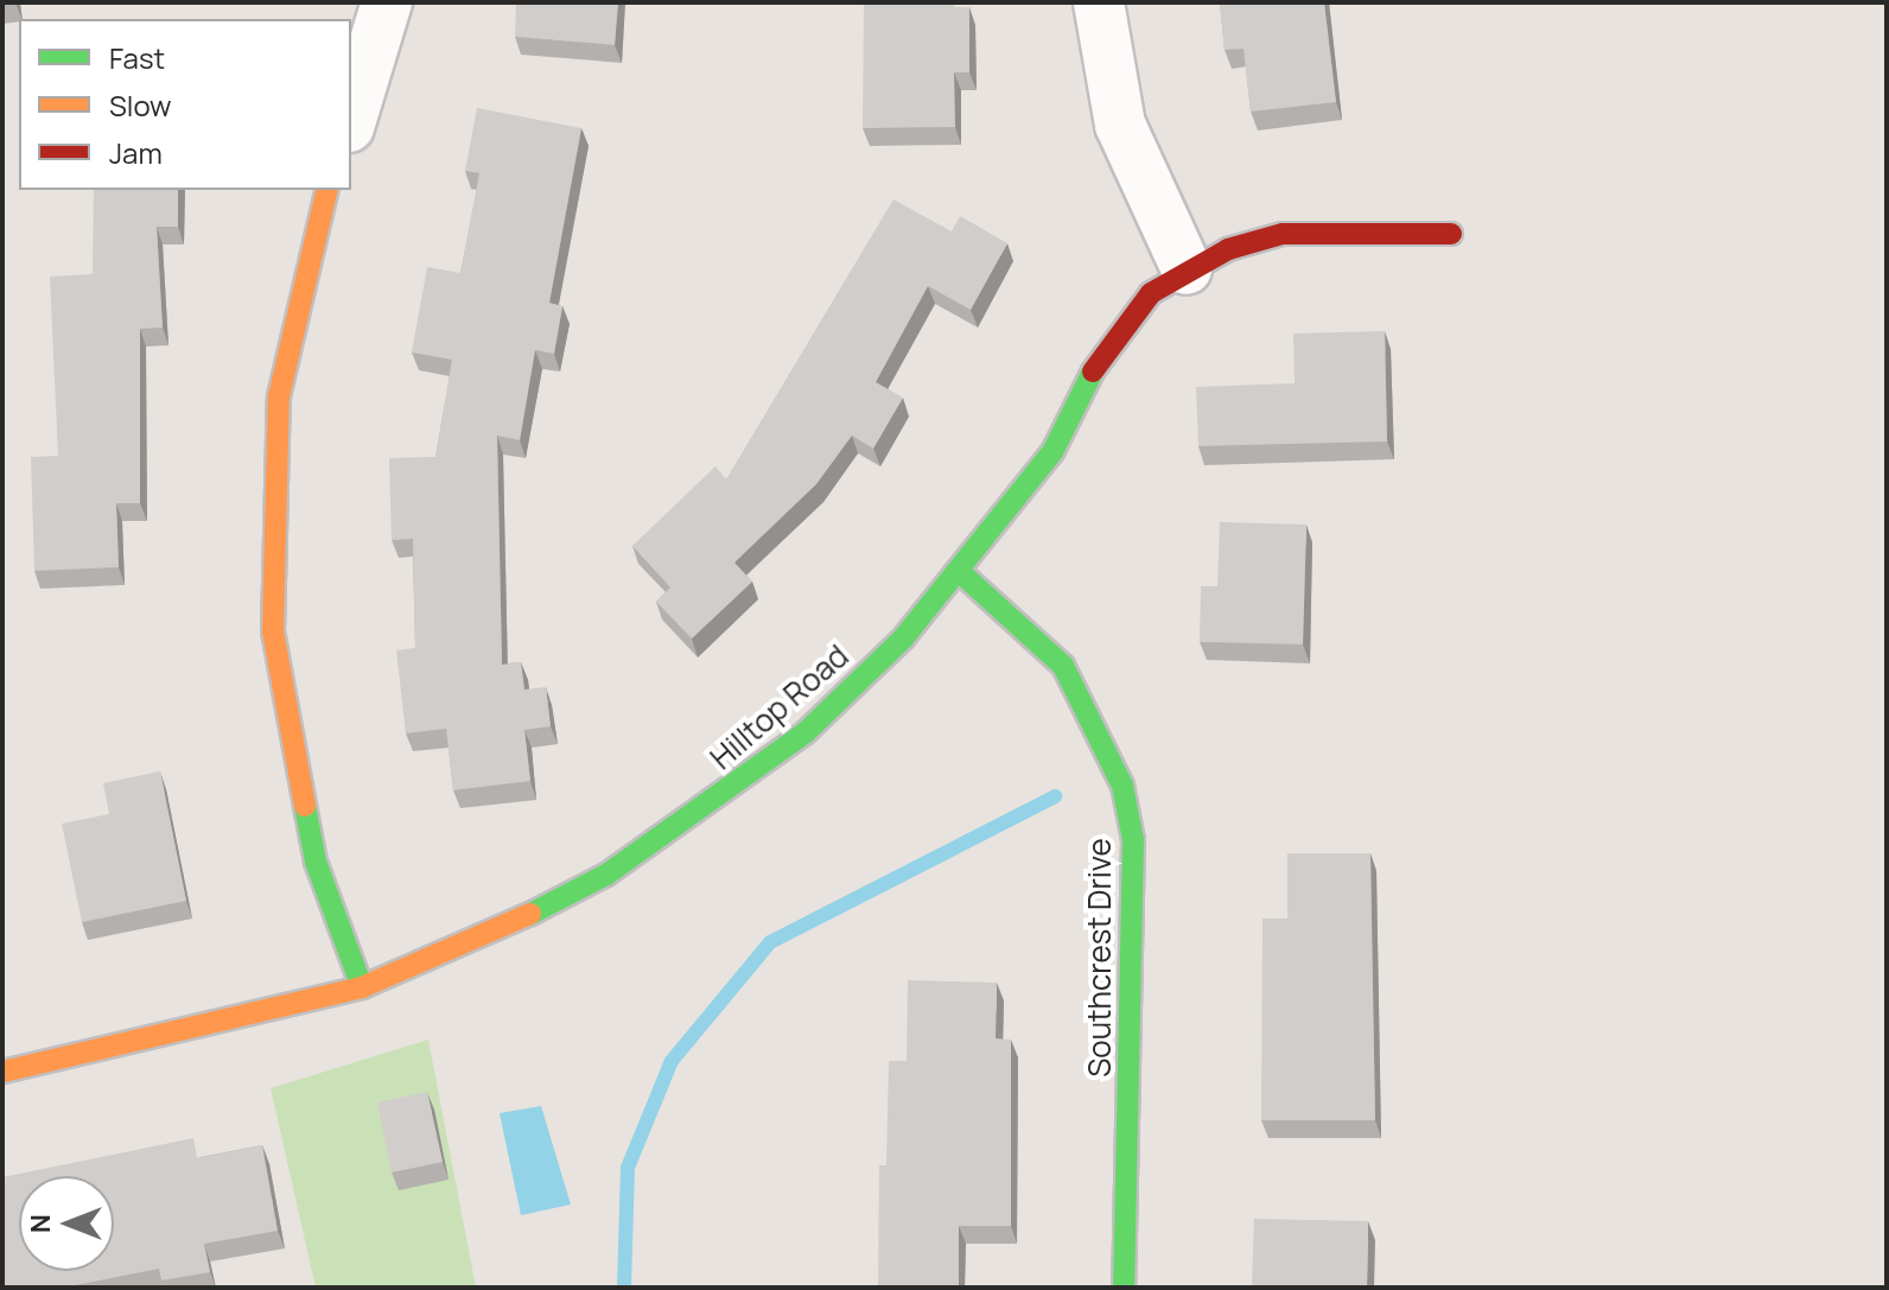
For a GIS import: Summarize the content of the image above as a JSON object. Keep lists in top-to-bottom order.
{
  "streets": {
    "street": ["Hilltop Road", "Southcrest Drive"]
  },
  "crossings": [
    ["Hilltop Road", "Southcrest Drive"]
  ],
  "legend": ["Fast", "Slow", "Jam"],
  "north": "left"
}
